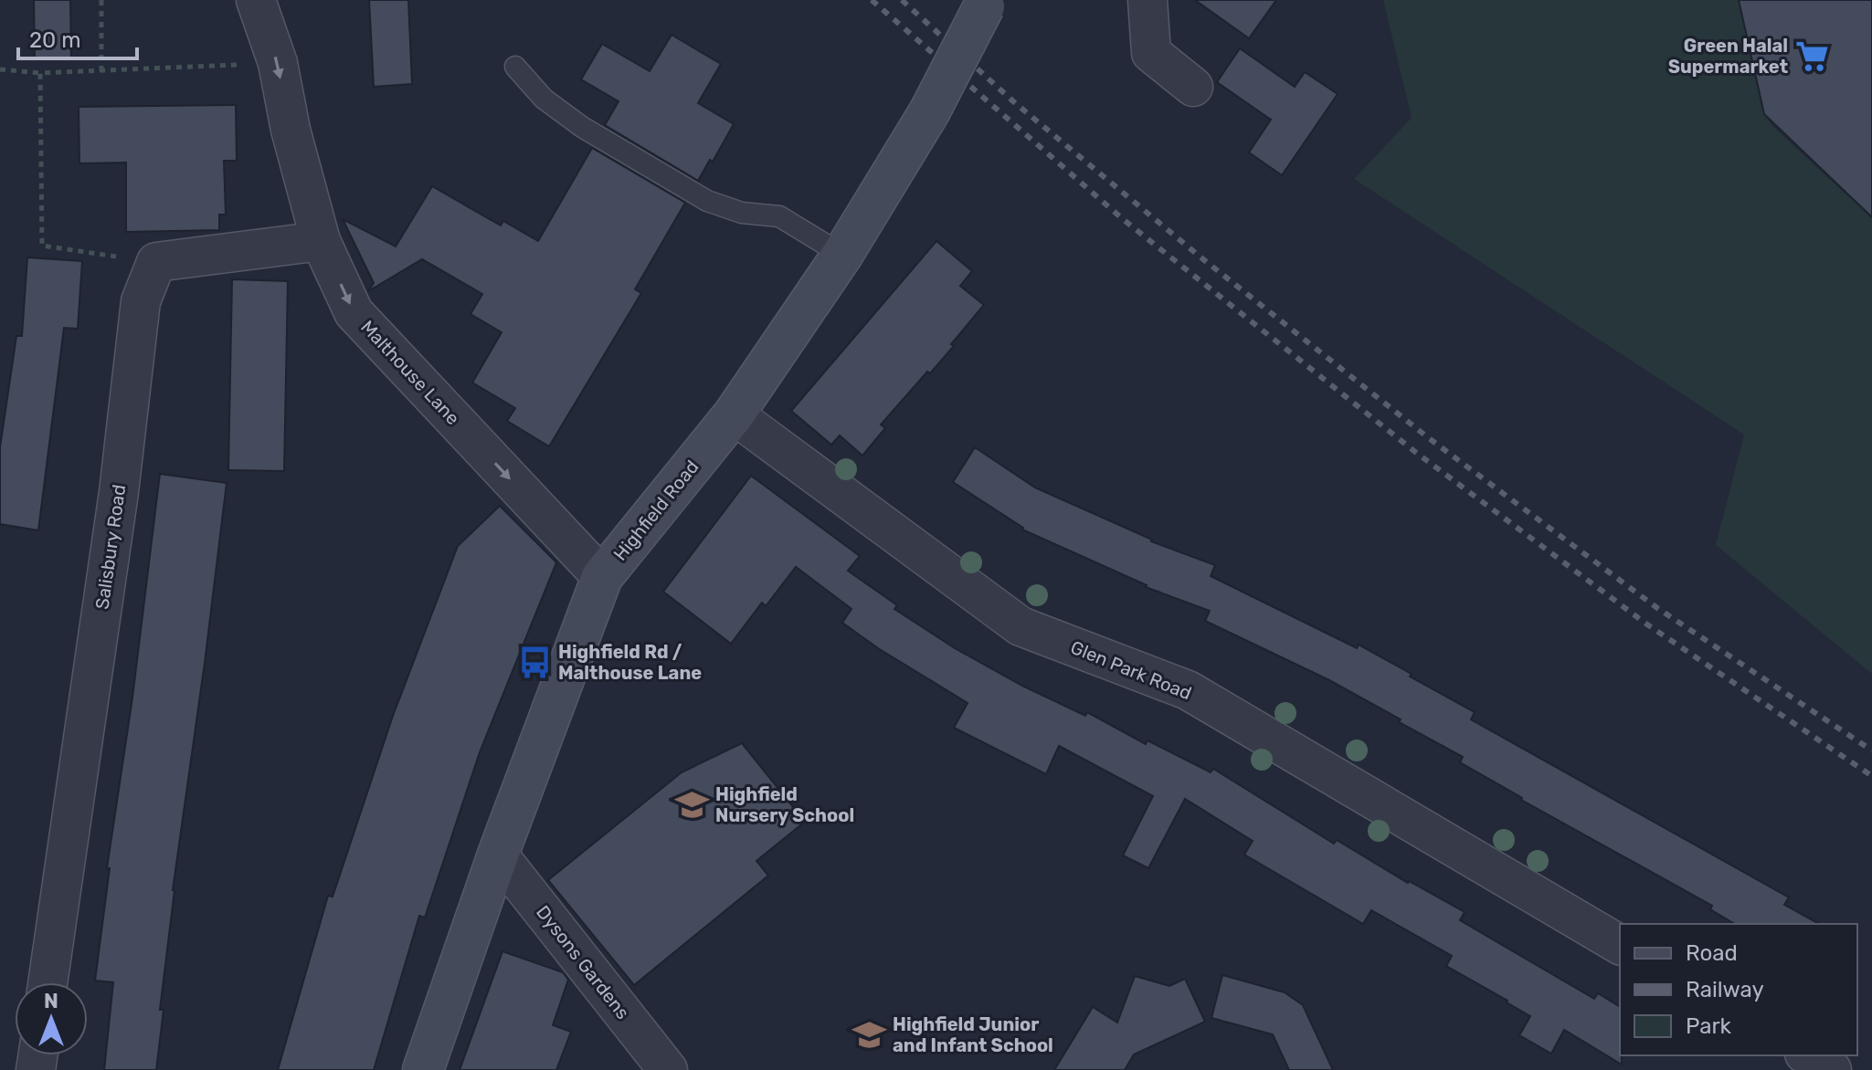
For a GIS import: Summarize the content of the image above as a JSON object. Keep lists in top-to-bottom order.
{
  "streets": {
    "main road": ["Highfield Road"],
    "street": [
      "Malthouse Lane",
      "Salisbury Road",
      "Glen Park Road",
      "Dysons Gardens"
    ]
  },
  "crossings": [
    ["Malthouse Lane", "Highfield Road"],
    ["Highfield Road", "Glen Park Road"],
    ["Highfield Road", "Dysons Gardens"]
  ],
  "one_way": ["Malthouse Lane"],
  "places": {
    "supermarket": ["Green Halal Supermarket"],
    "bus stop": ["Highfield Rd / Malthouse Lane"],
    "school or university": ["Highfield Nursery School", "Highfield Junior and Infant School"]
  },
  "legend": ["Road", "Railway", "Park"],
  "scale_bar": "20 m",
  "north": "top"
}
